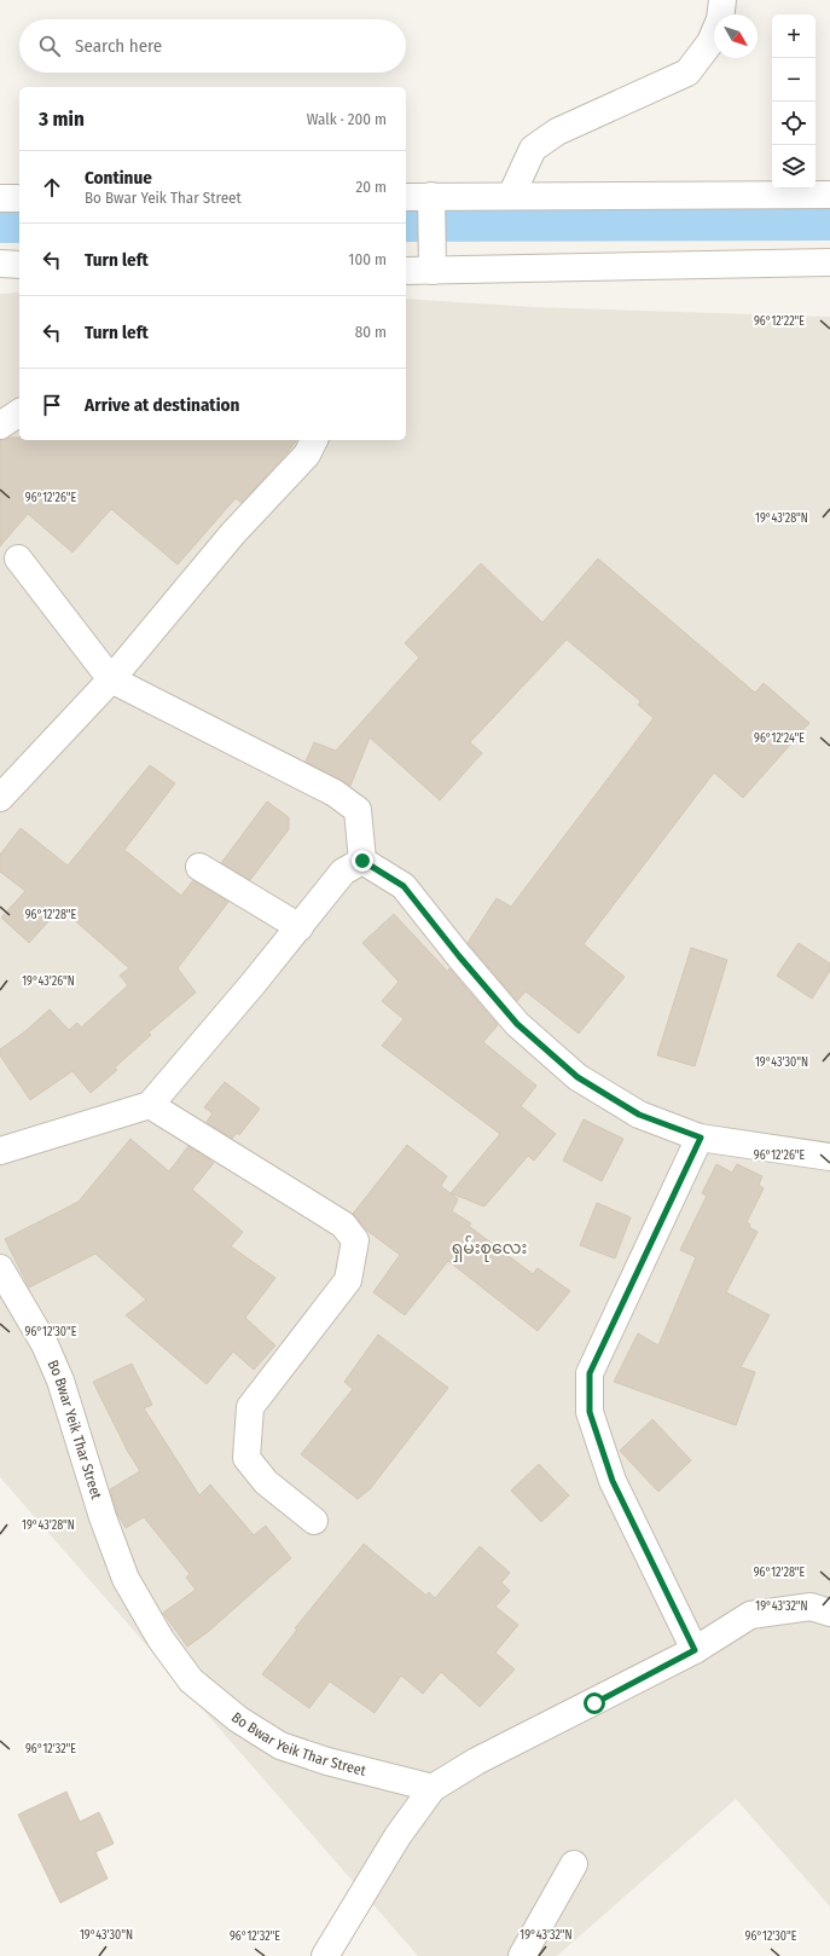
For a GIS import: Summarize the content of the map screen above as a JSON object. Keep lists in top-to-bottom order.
{
  "streets": {
    "street": ["Bo Bwar Yeik Thar Street"]
  },
  "districts": ["ရှမ်းစုလေး"],
  "north": "bottom right",
  "page": {
    "map_buttons": ["+", "−"],
    "search": "Search here",
    "heading": ["3 min", "Walk · 200 m"],
    "list": [
      ["Continue", "Bo Bwar Yeik Thar Street", "20 m"],
      ["Turn left", "100 m"],
      ["Turn left", "80 m"],
      "Arrive at destination"
    ]
  },
  "coordinates": [
    "96°12'22\"E",
    "96°12'26\"E",
    "19°43'28\"N",
    "96°12'24\"E",
    "96°12'28\"E",
    "19°43'26\"N",
    "19°43'30\"N",
    "96°12'30\"E",
    "19°43'32\"N",
    "96°12'32\"E"
  ]
}
